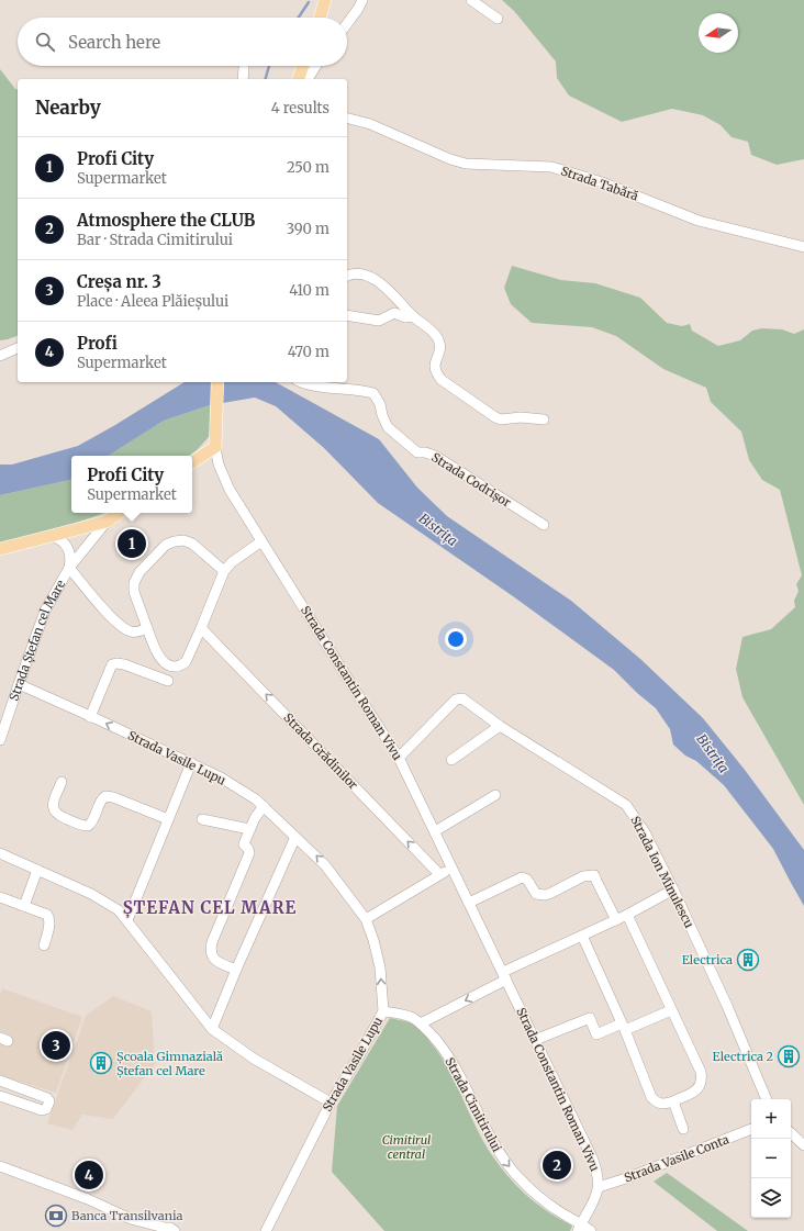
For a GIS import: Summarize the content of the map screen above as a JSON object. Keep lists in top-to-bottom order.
{
  "streets": {
    "main road": ["Strada Ștefan cel Mare"],
    "street": [
      "Strada Tabără",
      "Strada Codrișor",
      "Strada Constantin Roman Vivu",
      "Strada Grădinilor",
      "Strada Vasile Lupu",
      "Strada Ion Minulescu",
      "Strada Cimitirului",
      "Strada Vasile Conta"
    ]
  },
  "crossings": [
    ["Strada Ștefan cel Mare", "Strada Vasile Lupu"],
    ["Strada Constantin Roman Vivu", "Strada Ion Minulescu"],
    ["Strada Constantin Roman Vivu", "Strada Cimitirului"],
    ["Strada Constantin Roman Vivu", "Strada Vasile Conta"],
    ["Strada Vasile Lupu", "Strada Cimitirului"]
  ],
  "one_way": ["Strada Grădinilor", "Strada Vasile Lupu", "Strada Cimitirului"],
  "districts": ["ȘTEFAN CEL MARE"],
  "water": ["Bistrița"],
  "parks": ["Cimitirul central"],
  "places": {
    "building": ["Electrica", "Electrica 2", "Școala Gimnazială Ștefan cel Mare"],
    "bank": ["Banca Transilvania"]
  },
  "north": "left",
  "page": {
    "search": "Search here",
    "heading": ["Nearby", "4 results"],
    "list": [
      {
        "mark": "1",
        "name": "Profi City",
        "note": "Supermarket",
        "value": "250 m"
      },
      {
        "mark": "2",
        "name": "Atmosphere the CLUB",
        "note": "Bar · Strada Cimitirului",
        "value": "390 m"
      },
      {
        "mark": "3",
        "name": "Creșa nr. 3",
        "note": "Place · Aleea Plăieșului",
        "value": "410 m"
      },
      {
        "mark": "4",
        "name": "Profi",
        "note": "Supermarket",
        "value": "470 m"
      }
    ],
    "popup": ["Profi City", "Supermarket"],
    "pins": [
      "1",
      "3",
      "2",
      "4"
    ],
    "map_buttons": ["+", "−"]
  }
}
